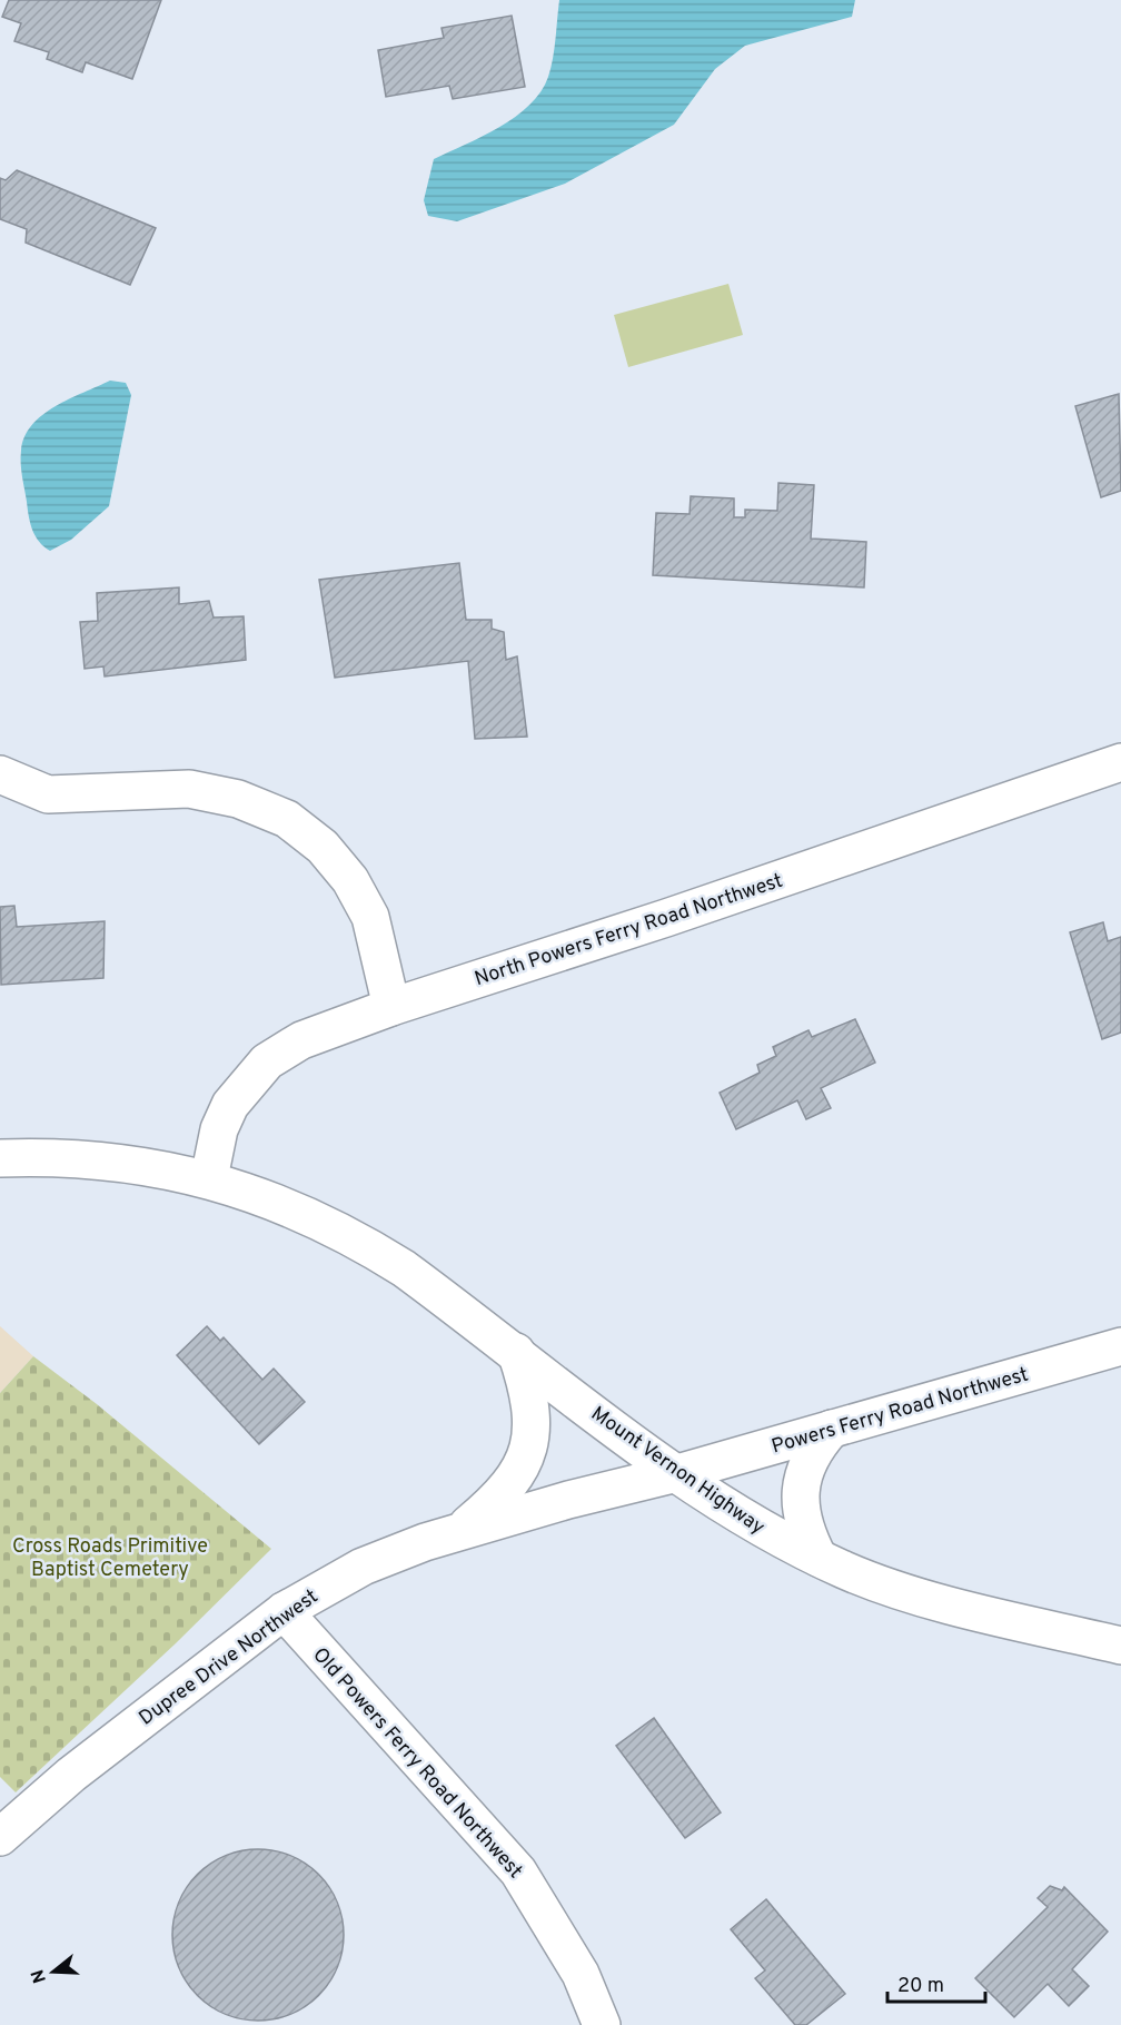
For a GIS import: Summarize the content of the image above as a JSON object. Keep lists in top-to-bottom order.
{
  "streets": {
    "street": [
      "North Powers Ferry Road Northwest",
      "Powers Ferry Road Northwest",
      "Mount Vernon Highway",
      "Dupree Drive Northwest",
      "Old Powers Ferry Road Northwest"
    ]
  },
  "crossings": [
    ["North Powers Ferry Road Northwest", "Mount Vernon Highway"],
    ["Powers Ferry Road Northwest", "Mount Vernon Highway"],
    ["Powers Ferry Road Northwest", "Dupree Drive Northwest"],
    ["Mount Vernon Highway", "Dupree Drive Northwest"],
    ["Dupree Drive Northwest", "Old Powers Ferry Road Northwest"]
  ],
  "parks": ["Cross Roads Primitive Baptist Cemetery"],
  "scale_bar": "20 m",
  "north": "left"
}
